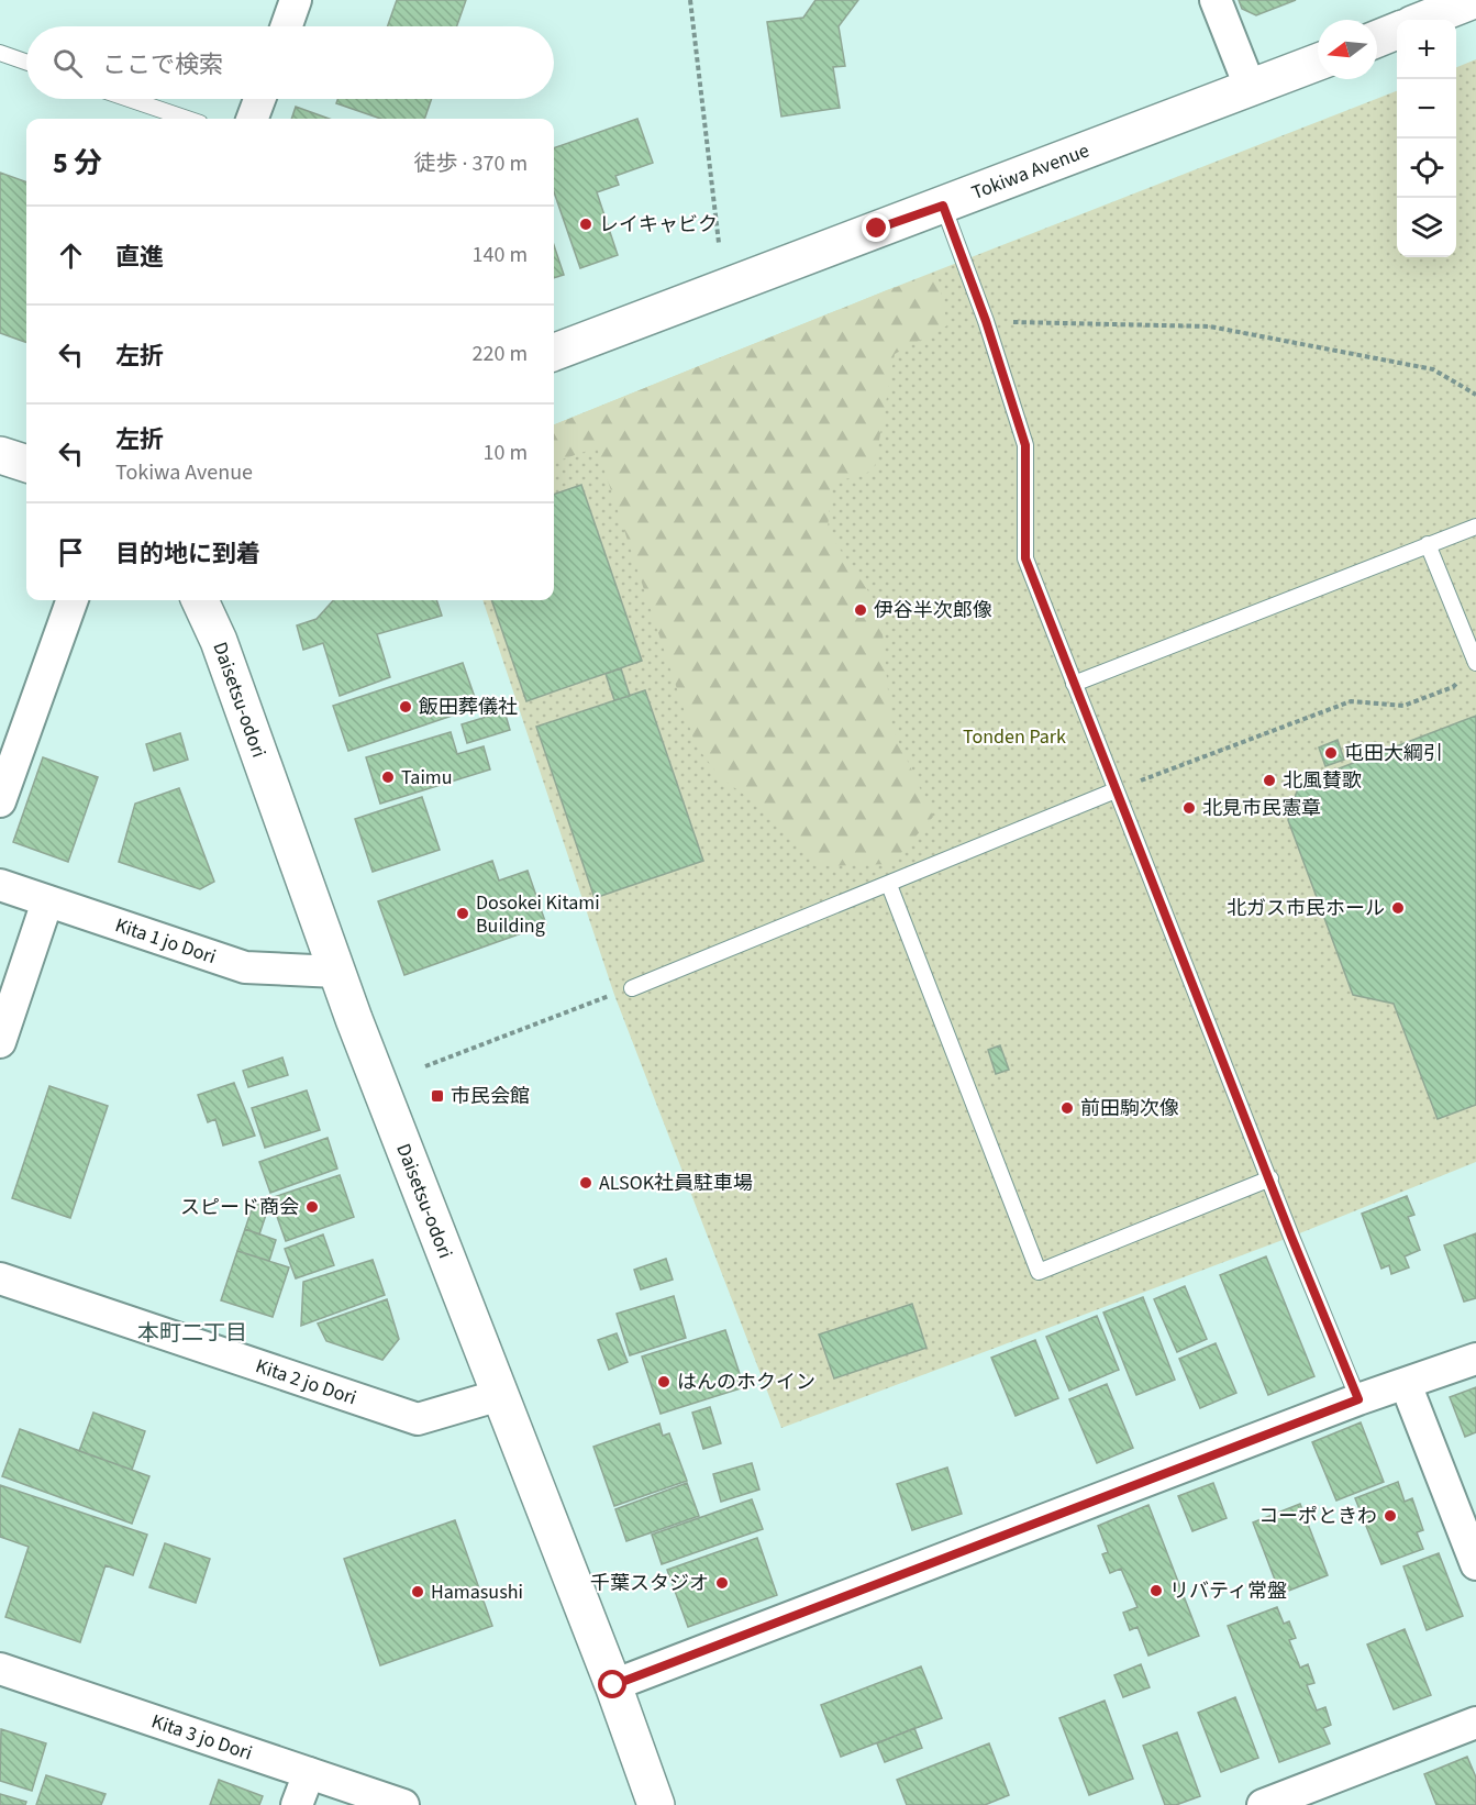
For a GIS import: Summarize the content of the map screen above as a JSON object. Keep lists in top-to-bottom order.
{
  "streets": {
    "main road": ["Tokiwa Avenue", "Daisetsu-odori"],
    "street": ["Kita 1 jo Dori", "Kita 2 jo Dori", "Kita 3 jo Dori"]
  },
  "crossings": [
    ["Daisetsu-odori", "Kita 1 jo Dori"],
    ["Daisetsu-odori", "Kita 2 jo Dori"]
  ],
  "districts": ["本町二丁目"],
  "parks": ["Tonden Park"],
  "places": {
    "other": [
      "レイキャビク",
      "伊谷半次郎像",
      "飯田葬儀社",
      "屯田大綱引",
      "Taimu",
      "北風賛歌",
      "北見市民憲章",
      "北ガス市民ホール",
      "Dosokei Kitami Building",
      "前田駒次像",
      "ALSOK社員駐車場",
      "スピード商会",
      "はんのホクイン",
      "コーポときわ",
      "千葉スタジオ",
      "リバティ常盤",
      "Hamasushi"
    ],
    "transit": ["市民会館"]
  },
  "north": "left",
  "page": {
    "map_buttons": ["+", "−"],
    "search": "ここで検索",
    "heading": ["5 分", "徒歩 · 370 m"],
    "list": [
      ["直進", "140 m"],
      ["左折", "220 m"],
      ["左折", "Tokiwa Avenue", "10 m"],
      "目的地に到着"
    ]
  }
}
